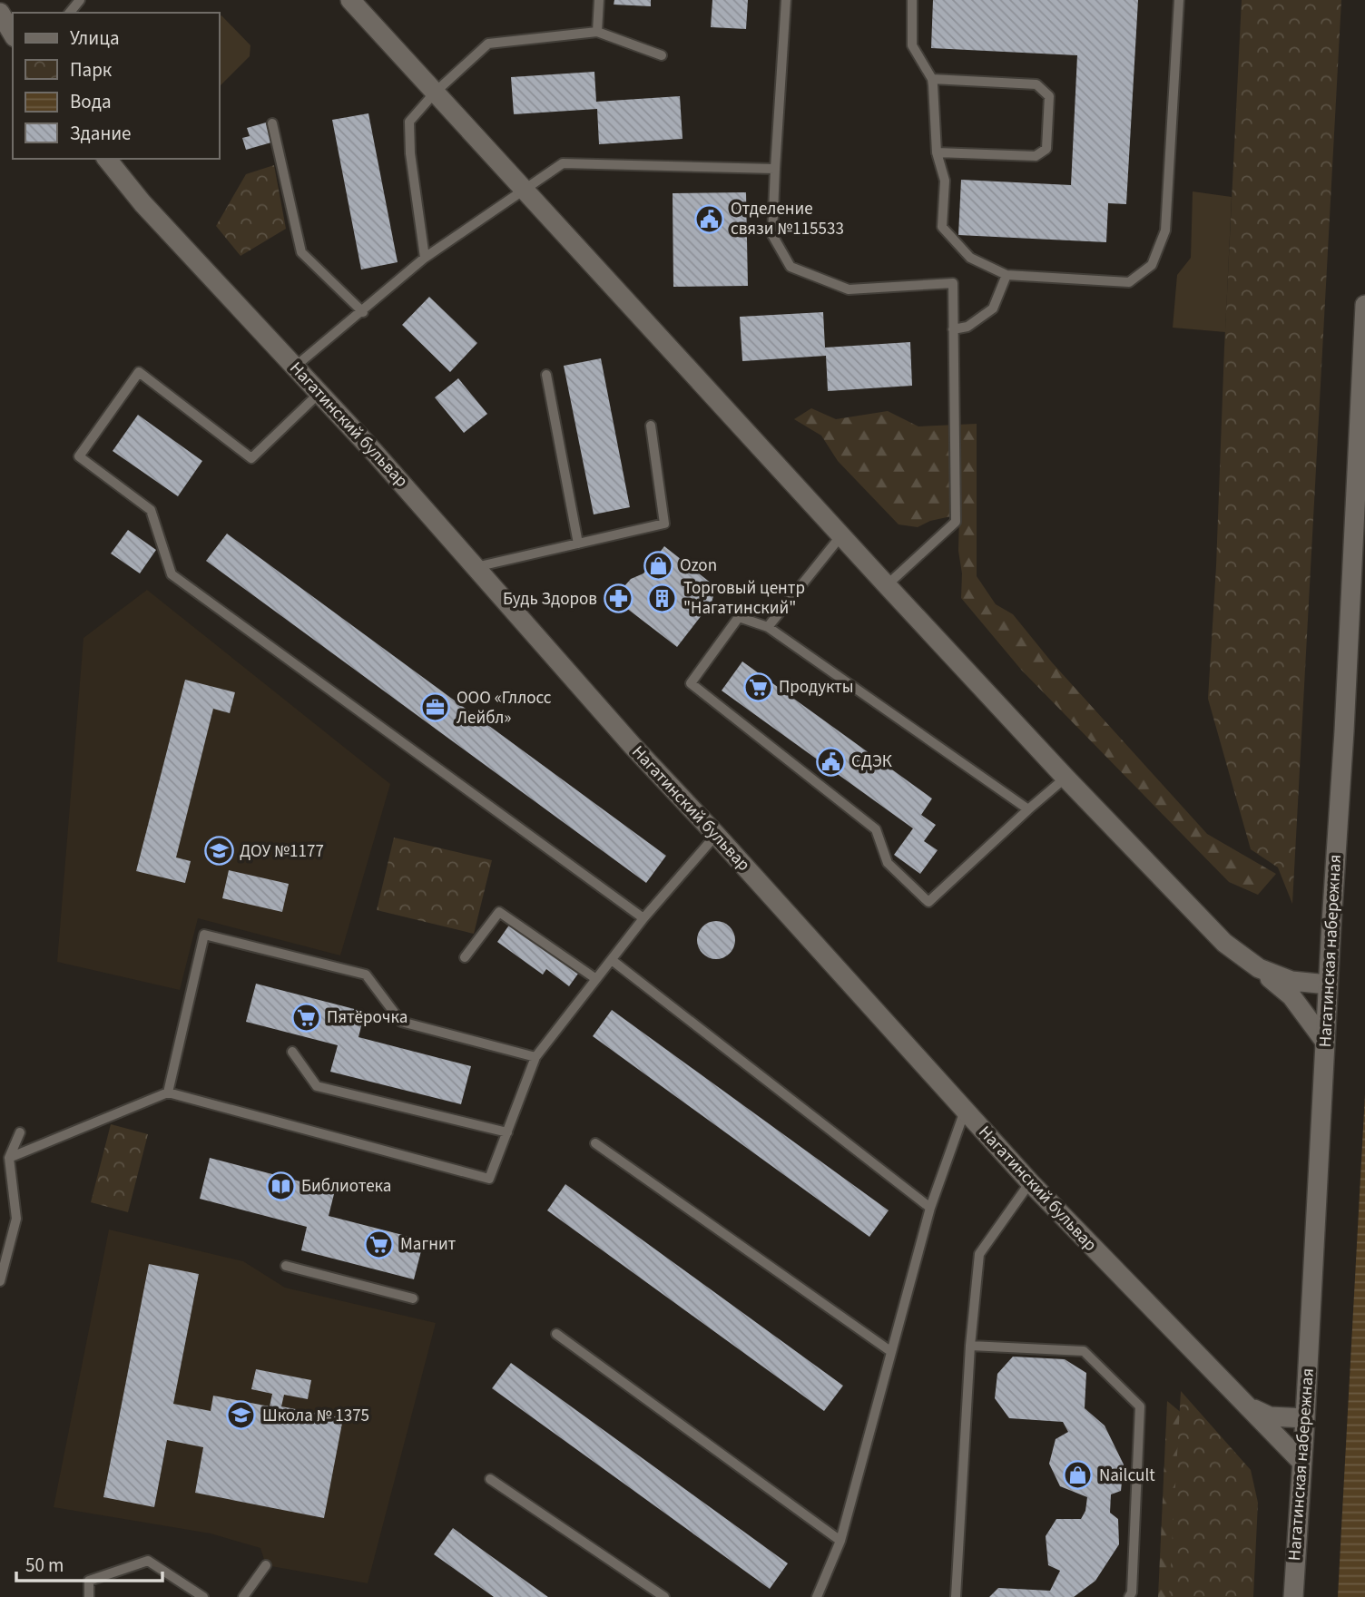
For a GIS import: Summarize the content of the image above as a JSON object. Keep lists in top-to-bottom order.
{
  "streets": {
    "street": ["Нагатинский бульвар", "Нагатинская набережная"]
  },
  "crossings": [
    ["Нагатинский бульвар", "Нагатинская набережная"]
  ],
  "places": {
    "public building": ["Отделение связи №115533", "СДЭК"],
    "shop": ["Ozon", "Nailcult"],
    "building": ["Торговый центр \"Нагатинский\""],
    "pharmacy": ["Будь Здоров"],
    "supermarket": ["Продукты", "Пятёрочка", "Магнит"],
    "office": ["ООО «Гллосс Лейбл»"],
    "school or university": ["ДОУ №1177", "Школа № 1375"],
    "library": ["Библиотека"]
  },
  "legend": [
    "Улица",
    "Парк",
    "Вода",
    "Здание"
  ],
  "scale_bar": "50 m"
}
